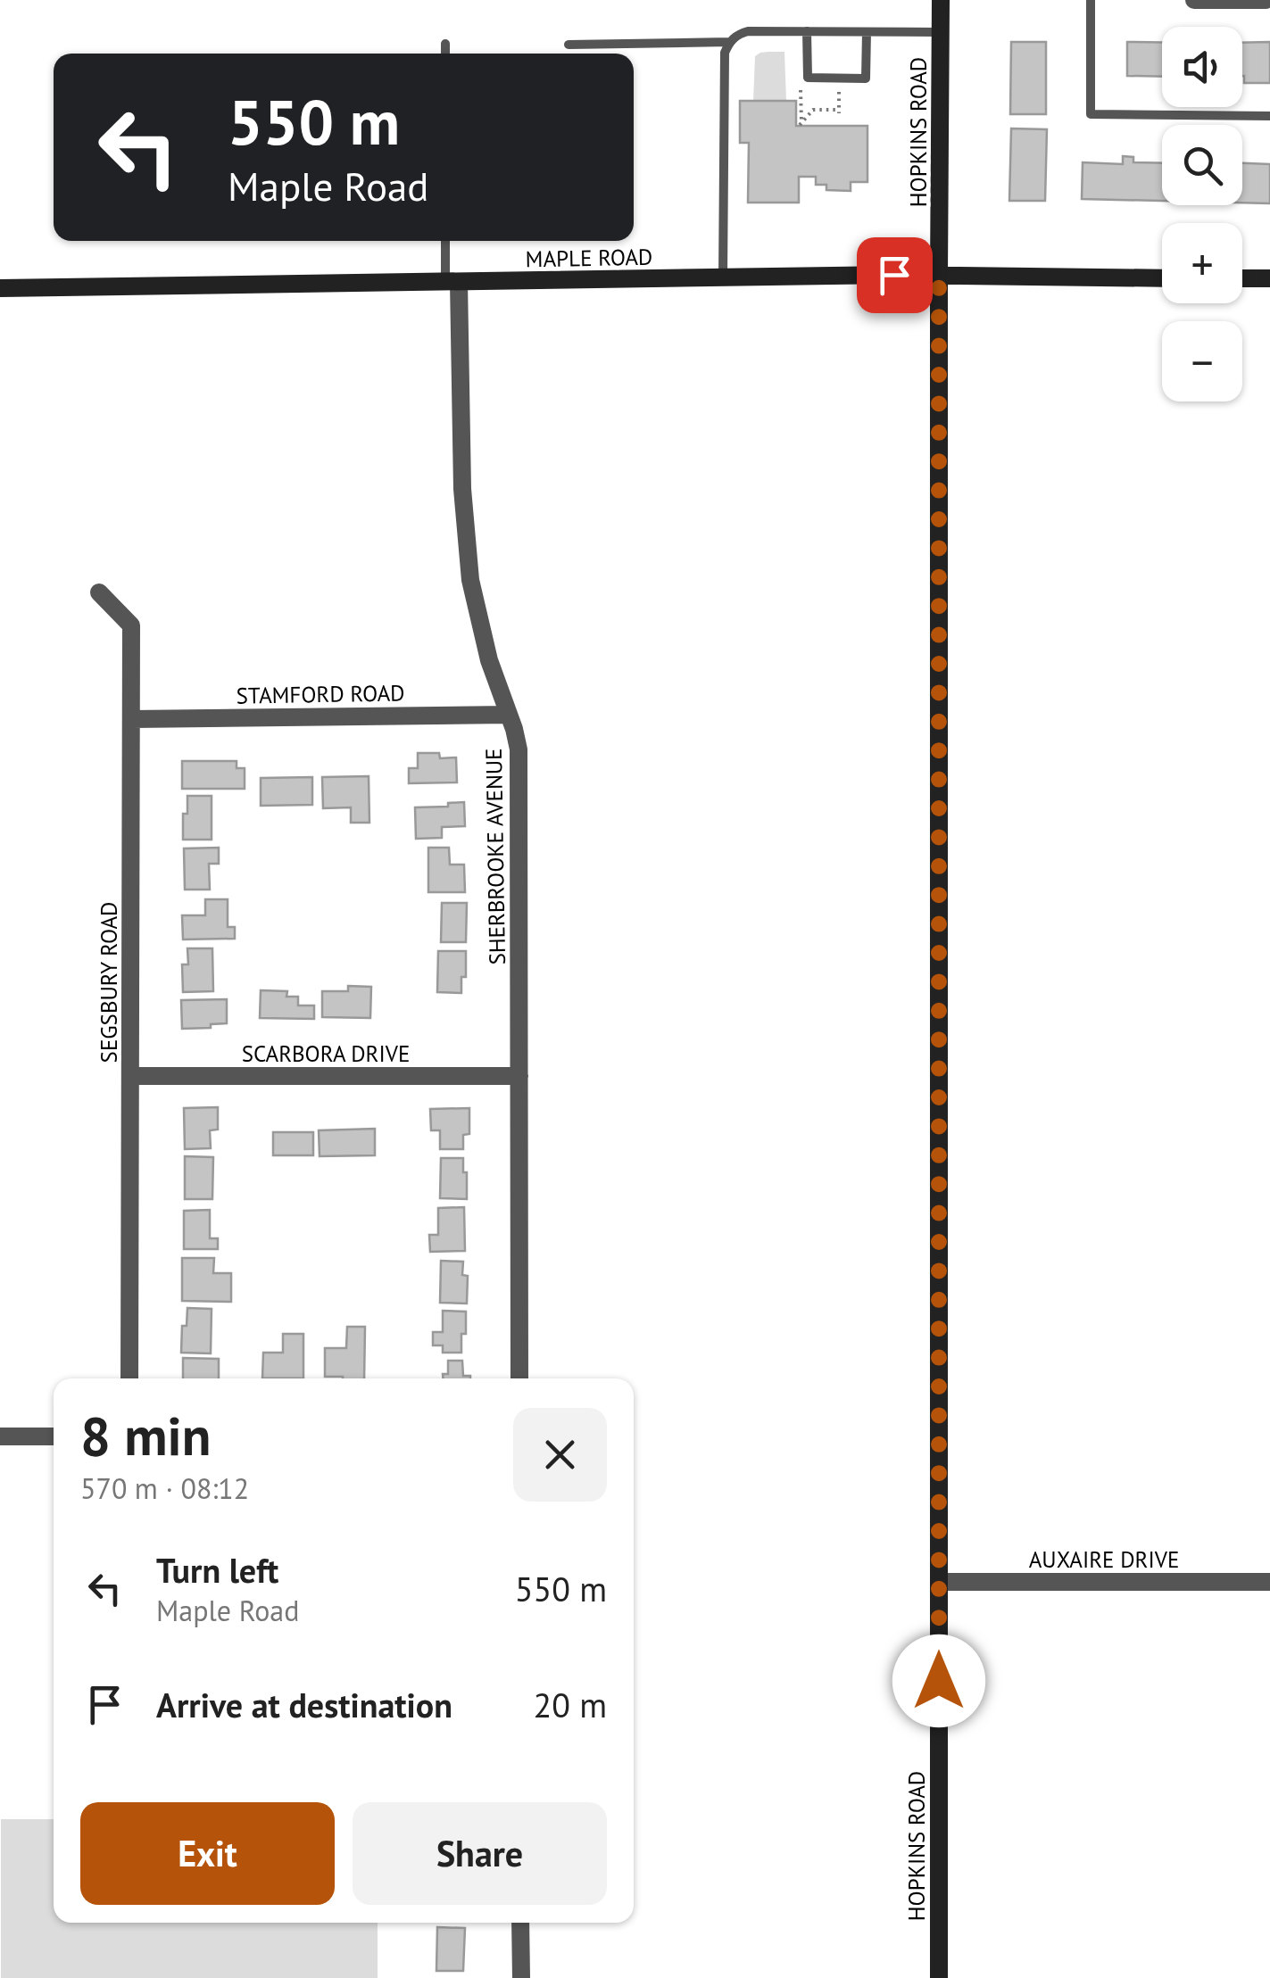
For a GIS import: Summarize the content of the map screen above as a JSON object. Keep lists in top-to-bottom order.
{
  "streets": {
    "street": [
      "HOPKINS ROAD",
      "MAPLE ROAD",
      "STAMFORD ROAD",
      "SHERBROOKE AVENUE",
      "SEGSBURY ROAD",
      "SCARBORA DRIVE",
      "AUXAIRE DRIVE"
    ]
  },
  "crossings": [
    ["HOPKINS ROAD", "MAPLE ROAD"],
    ["HOPKINS ROAD", "AUXAIRE DRIVE"],
    ["MAPLE ROAD", "SHERBROOKE AVENUE"],
    ["STAMFORD ROAD", "SHERBROOKE AVENUE"],
    ["STAMFORD ROAD", "SEGSBURY ROAD"],
    ["SHERBROOKE AVENUE", "SCARBORA DRIVE"],
    ["SEGSBURY ROAD", "SCARBORA DRIVE"]
  ],
  "page": {
    "map_buttons": ["+", "−"],
    "turn": ["550 m", "Maple Road"],
    "heading": ["8 min", "570 m · 08:12"],
    "list": [
      {
        "name": "Turn left",
        "note": "Maple Road",
        "value": "550 m"
      },
      {
        "name": "Arrive at destination",
        "value": "20 m"
      }
    ],
    "buttons": ["Exit", "Share"]
  }
}
